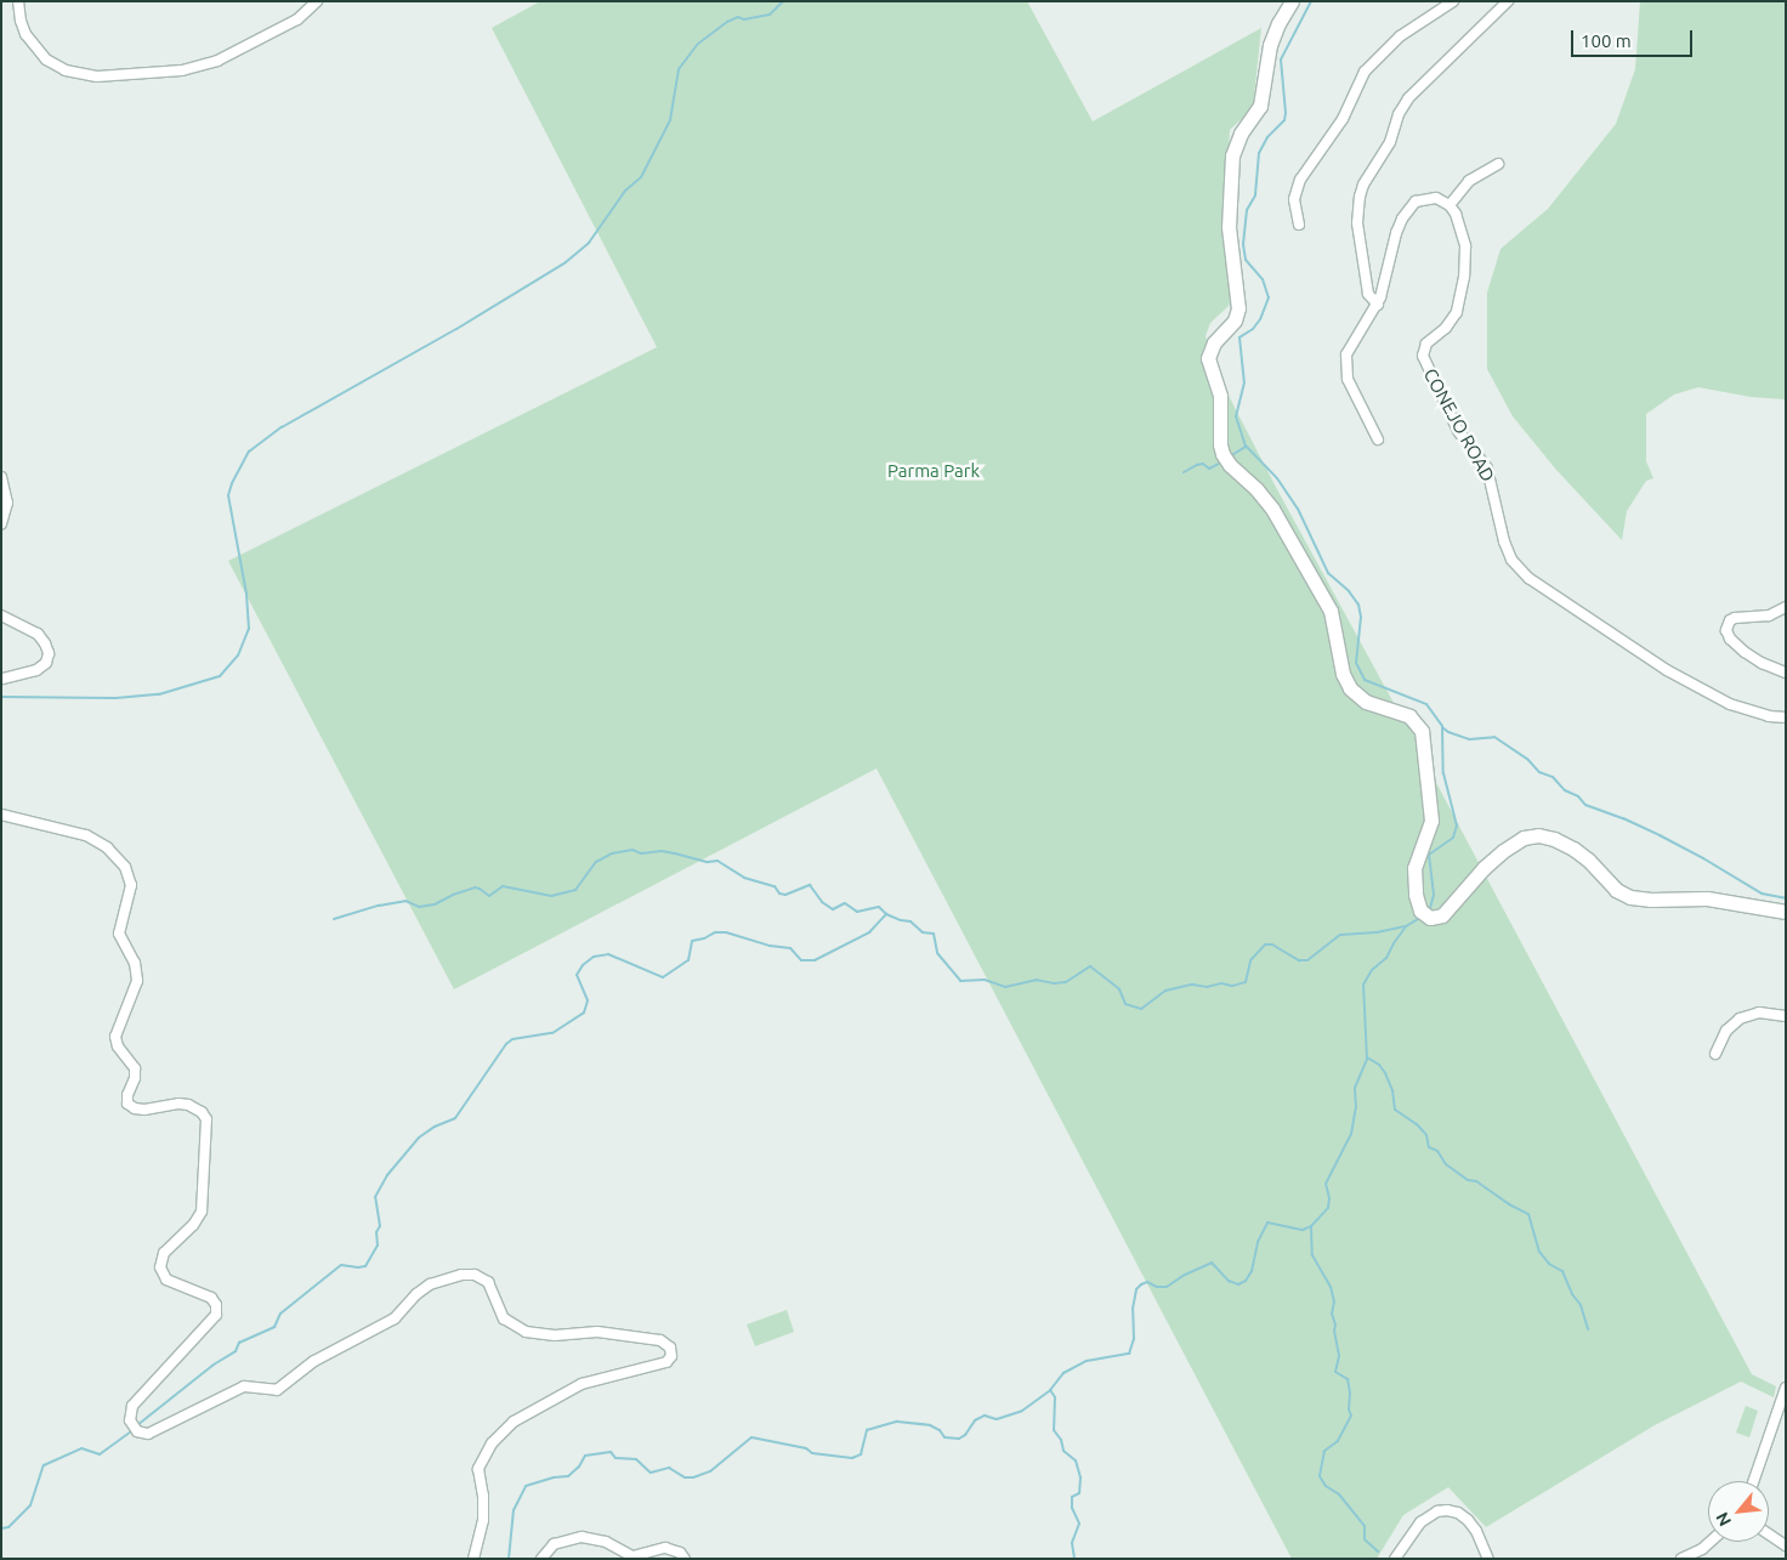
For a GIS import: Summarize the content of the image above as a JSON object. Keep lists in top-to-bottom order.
{
  "streets": {
    "street": ["CONEJO ROAD"]
  },
  "parks": ["Parma Park"],
  "scale_bar": "100 m",
  "north": "bottom left"
}
